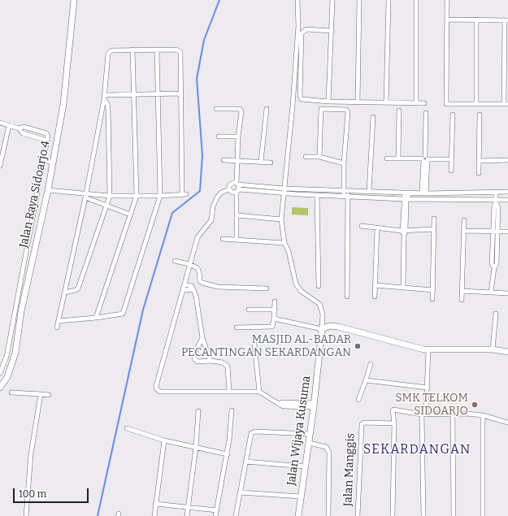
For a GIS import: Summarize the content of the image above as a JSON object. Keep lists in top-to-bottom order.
{
  "streets": {
    "street": ["Jalan Raya Sidoarjo 4", "Jalan Wijaya Kusuma", "Jalan Manggis"]
  },
  "districts": ["SEKARDANGAN"],
  "places": ["MASJID AL-BADAR PECANTINGAN SEKARDANGAN", "SMK TELKOM SIDOARJO"],
  "scale_bar": "100 m"
}
